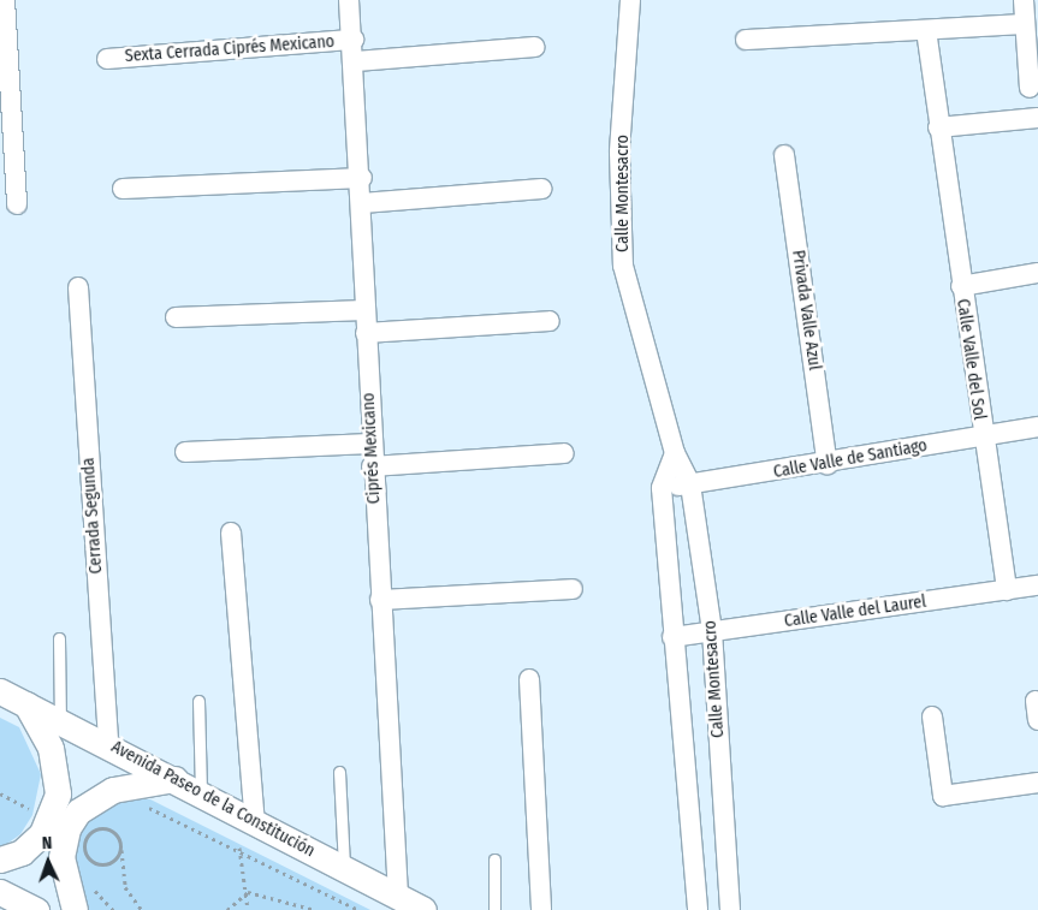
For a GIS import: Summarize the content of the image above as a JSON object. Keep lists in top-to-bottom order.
{
  "streets": {
    "street": [
      "Sexta Cerrada Ciprés Mexicano",
      "Calle Montesacro",
      "Privada Valle Azul",
      "Calle Valle del Sol",
      "Ciprés Mexicano",
      "Calle Valle de Santiago",
      "Cerrada Segunda",
      "Calle Valle del Laurel",
      "Avenida Paseo de la Constitución"
    ]
  },
  "crossings": [
    ["Sexta Cerrada Ciprés Mexicano", "Ciprés Mexicano"],
    ["Calle Montesacro", "Calle Valle de Santiago"],
    ["Calle Montesacro", "Calle Valle del Laurel"],
    ["Privada Valle Azul", "Calle Valle de Santiago"],
    ["Calle Valle del Sol", "Calle Valle de Santiago"],
    ["Calle Valle del Sol", "Calle Valle del Laurel"],
    ["Ciprés Mexicano", "Avenida Paseo de la Constitución"],
    ["Cerrada Segunda", "Avenida Paseo de la Constitución"]
  ],
  "north": "top"
}
